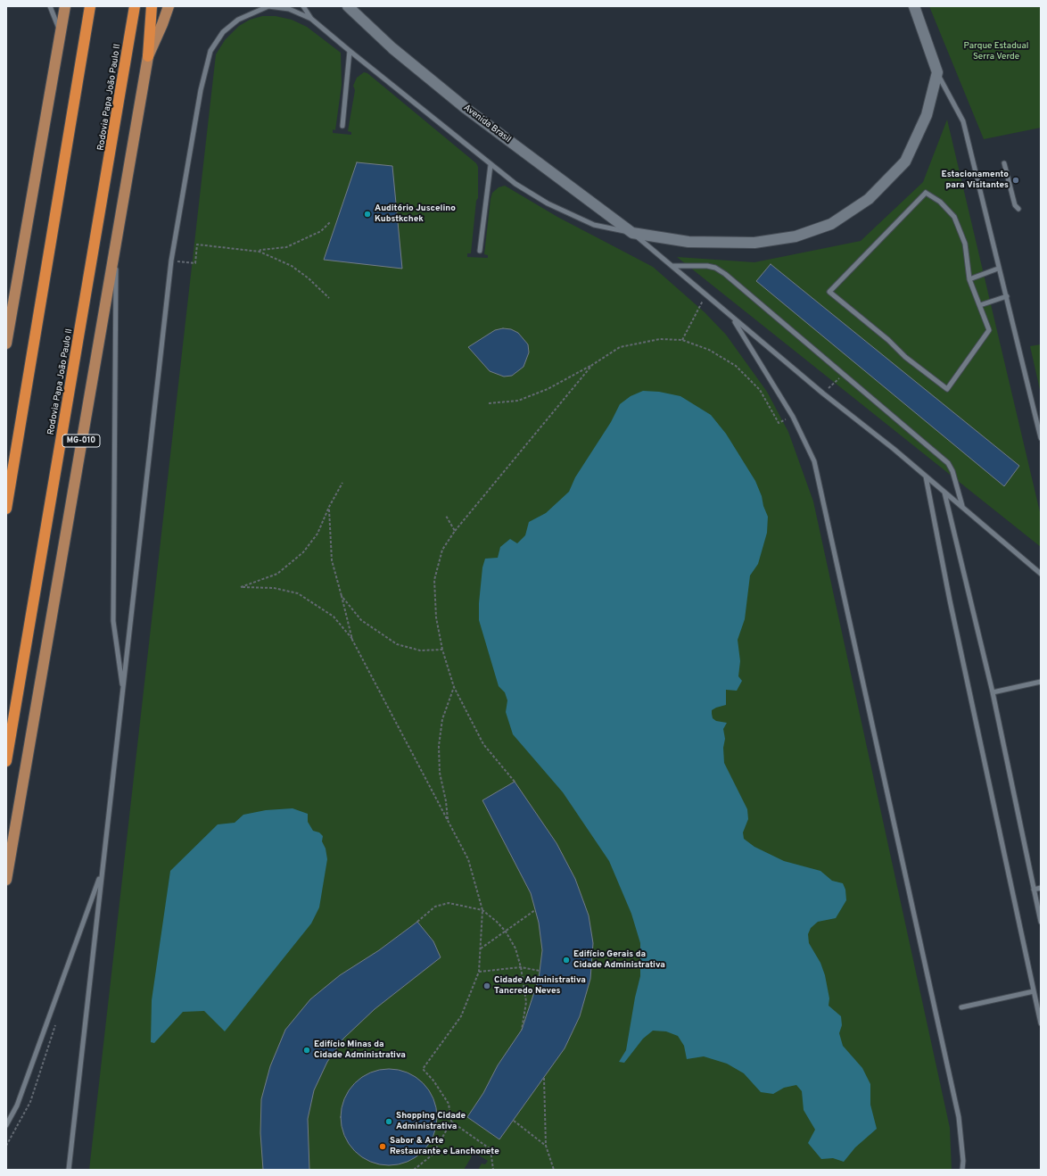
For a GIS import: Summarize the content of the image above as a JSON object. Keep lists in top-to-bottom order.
{
  "streets": {
    "highway": ["Rodovia Papa João Paulo II", "MG-010"],
    "street": ["Avenida Brasil"]
  },
  "parks": ["Parque Estadual Serra Verde"],
  "places": [
    "Estacionamento para Visitantes",
    "Auditório Juscelino Kubstkchek",
    "Edifício Gerais da Cidade Administrativa",
    "Cidade Administrativa Tancredo Neves",
    "Edifício Minas da Cidade Administrativa",
    "Shopping Cidade Administrativa",
    "Sabor & Arte Restaurante e Lanchonete"
  ]
}
